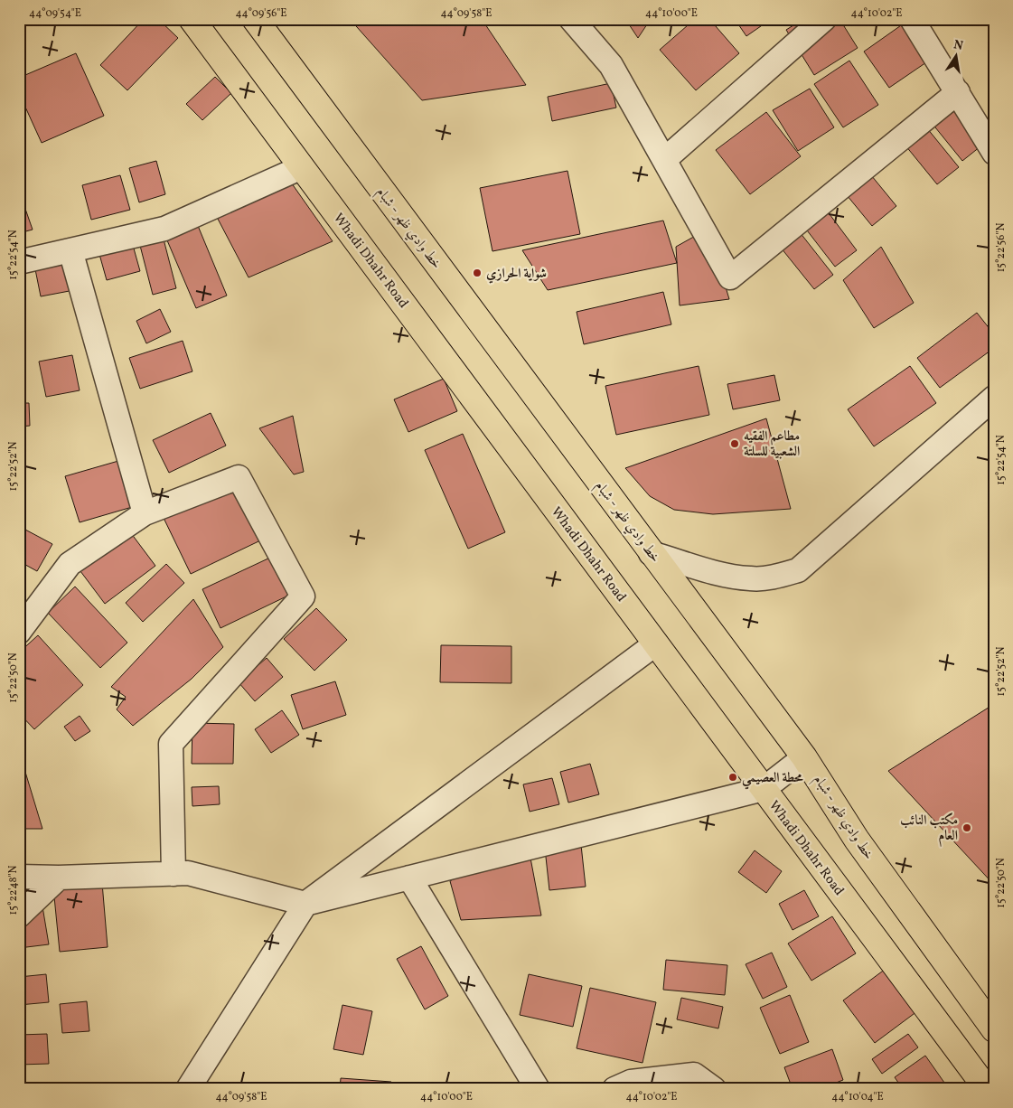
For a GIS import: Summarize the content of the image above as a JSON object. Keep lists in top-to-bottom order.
{
  "streets": {
    "main road": ["خط وادي ظهر - شبام", "Whadi Dhahr Road"]
  },
  "places": [
    "شواية الحرازي",
    "مطاعم الفقيه الشعبية للسلتة",
    "محطة العصيمي",
    "مكتب النائب العام"
  ],
  "north": "top",
  "coordinates": [
    "44°09'54\"E",
    "44°09'56\"E",
    "44°09'58\"E",
    "44°10'00\"E",
    "44°10'02\"E",
    "15°22'56\"N",
    "15°22'54\"N",
    "15°22'52\"N",
    "15°22'50\"N",
    "15°22'48\"N",
    "44°10'04\"E"
  ]
}
